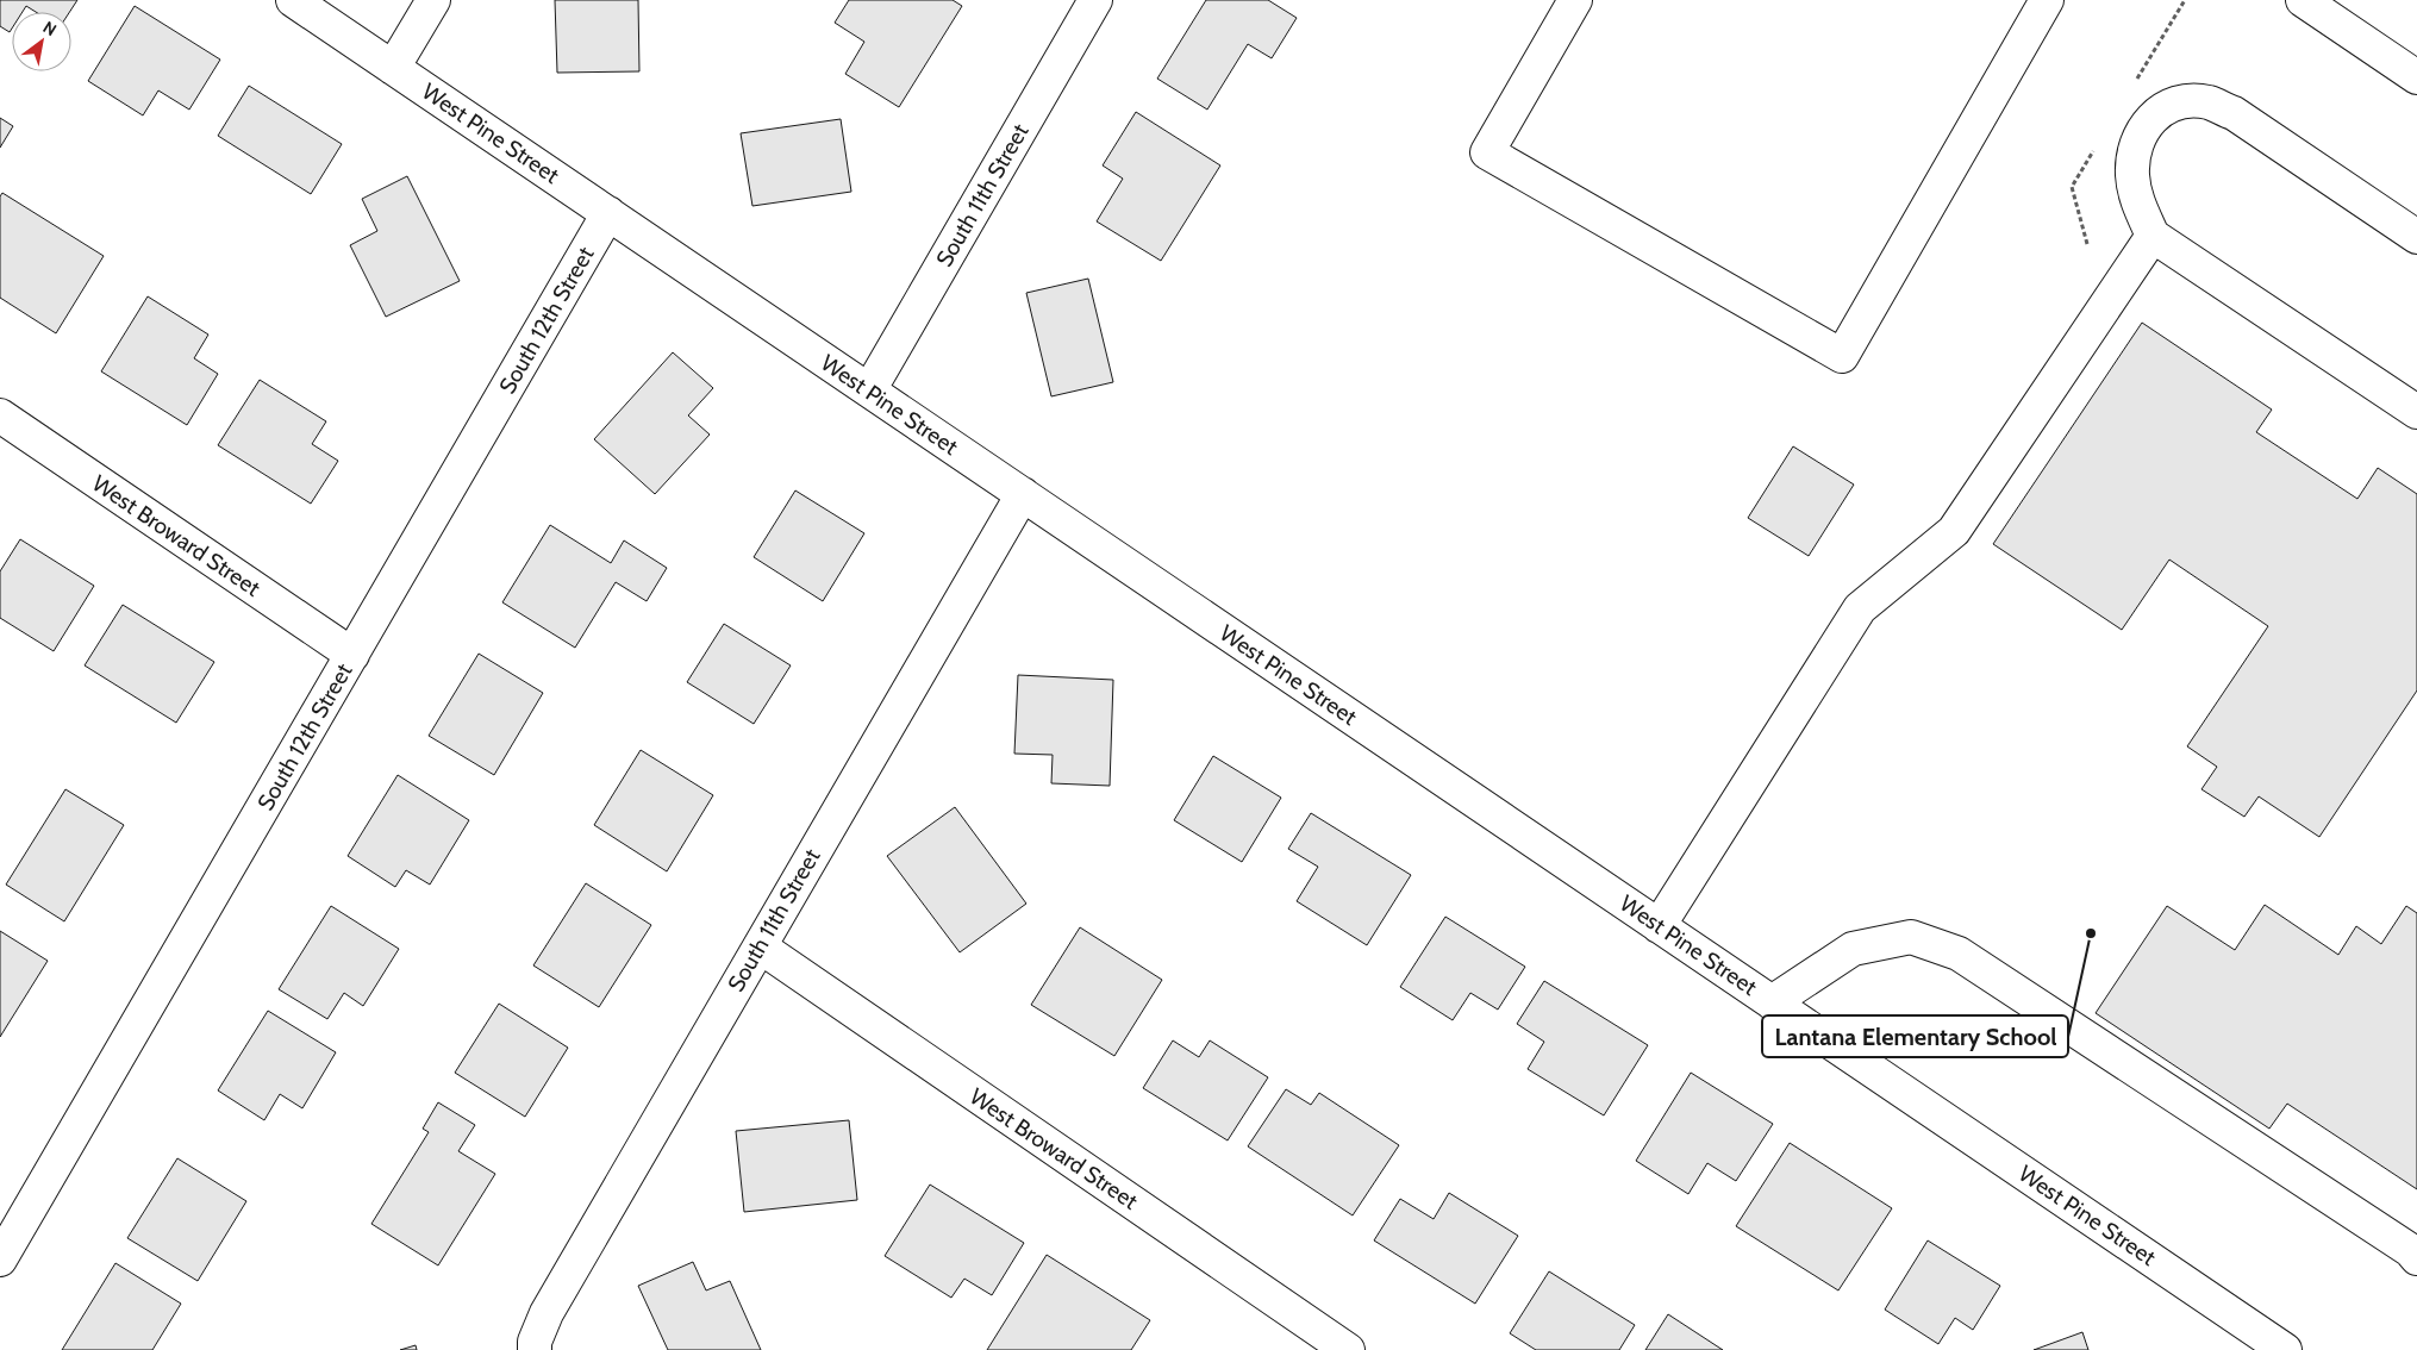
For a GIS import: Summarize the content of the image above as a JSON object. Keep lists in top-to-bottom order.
{
  "streets": {
    "street": [
      "West Pine Street",
      "South 11th Street",
      "South 12th Street",
      "West Broward Street"
    ]
  },
  "crossings": [
    ["West Pine Street", "South 11th Street"],
    ["West Pine Street", "South 12th Street"],
    ["South 11th Street", "West Broward Street"],
    ["South 12th Street", "West Broward Street"]
  ],
  "places": ["Lantana Elementary School"],
  "north": "top right"
}
